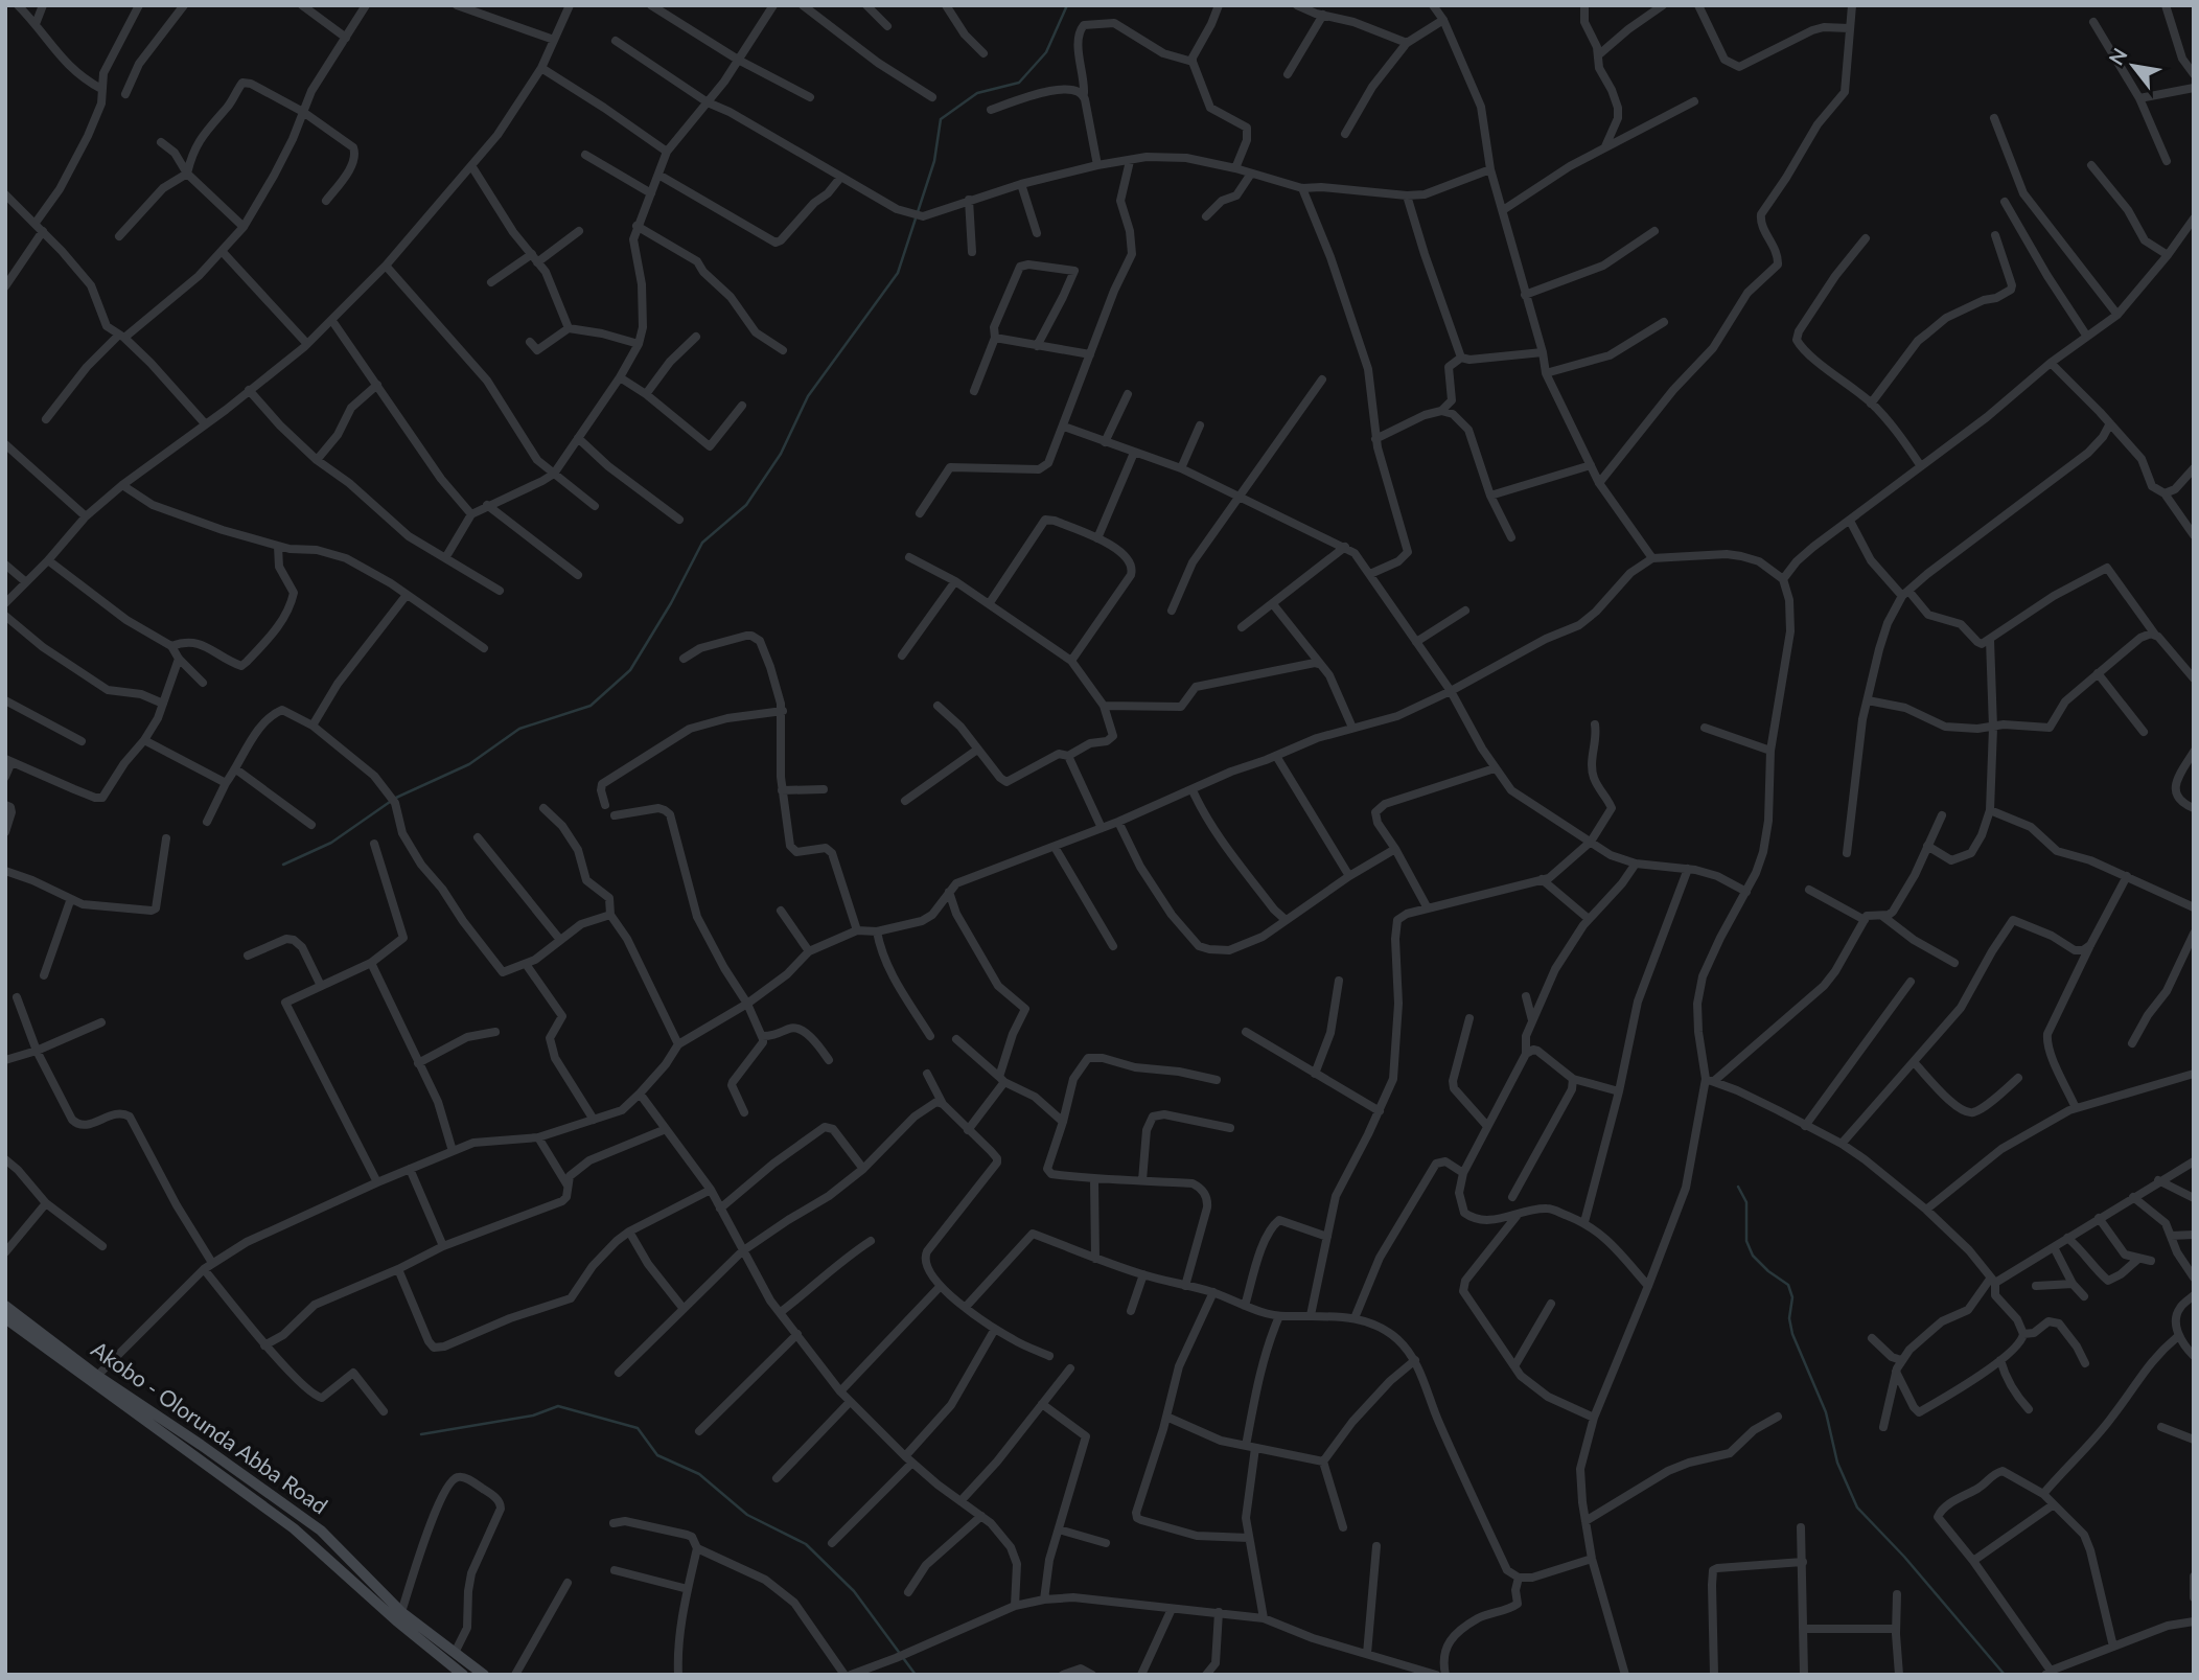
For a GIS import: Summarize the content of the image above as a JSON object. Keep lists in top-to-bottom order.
{
  "streets": {
    "main road": ["Akobo - Olorunda Abba Road"]
  },
  "north": "top left"
}
